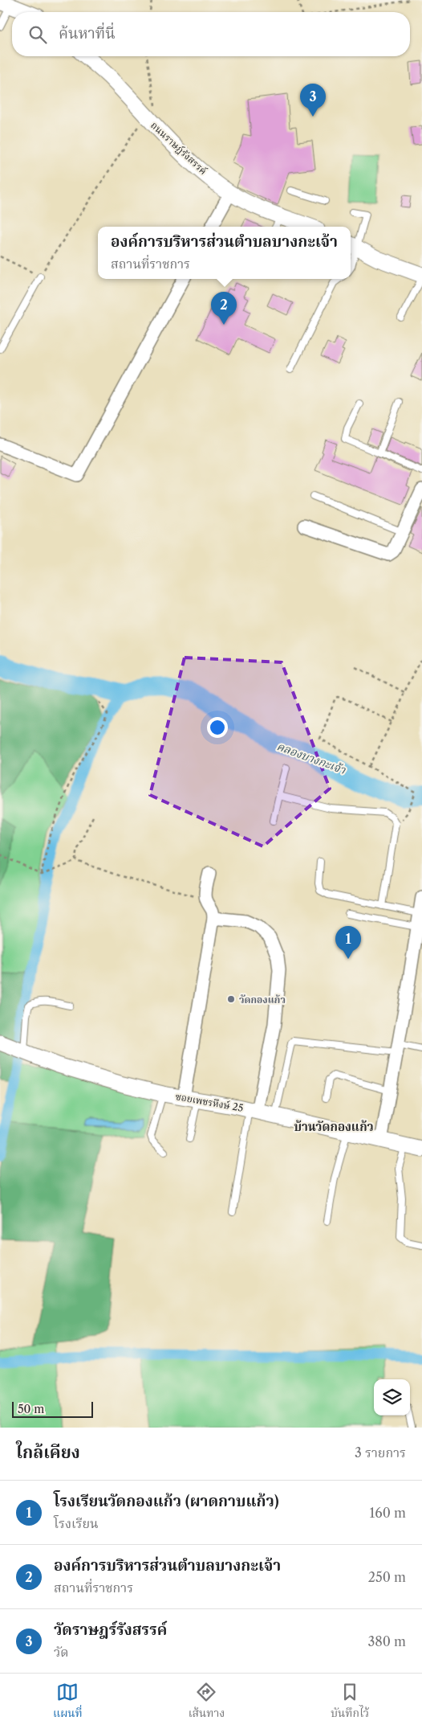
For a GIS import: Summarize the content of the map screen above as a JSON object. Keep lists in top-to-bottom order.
{
  "streets": {
    "street": ["ถนนราษฎ์รังสรรค์", "ซอยเพชรหึงษ์ 25"]
  },
  "districts": ["บ้านวัดกองแก้ว"],
  "water": ["คลองบางกะเจ้า"],
  "places": ["วัดกองแก้ว"],
  "scale_bar": "50 m",
  "page": {
    "search": "ค้นหาที่นี่",
    "pins": ["3", "2", "1"],
    "popup": ["องค์การบริหารส่วนตำบลบางกะเจ้า", "สถานที่ราชการ"],
    "scale": "50 m",
    "heading": ["ใกล้เคียง", "3 รายการ"],
    "list": [
      {
        "mark": "1",
        "name": "โรงเรียนวัดกองแก้ว (ผาดกาบแก้ว)",
        "note": "โรงเรียน",
        "value": "160 m"
      },
      {
        "mark": "2",
        "name": "องค์การบริหารส่วนตำบลบางกะเจ้า",
        "note": "สถานที่ราชการ",
        "value": "250 m"
      },
      {
        "mark": "3",
        "name": "วัดราษฎร์รังสรรค์",
        "note": "วัด",
        "value": "380 m"
      }
    ],
    "nav": ["แผนที่", "เส้นทาง", "บันทึกไว้"]
  }
}
